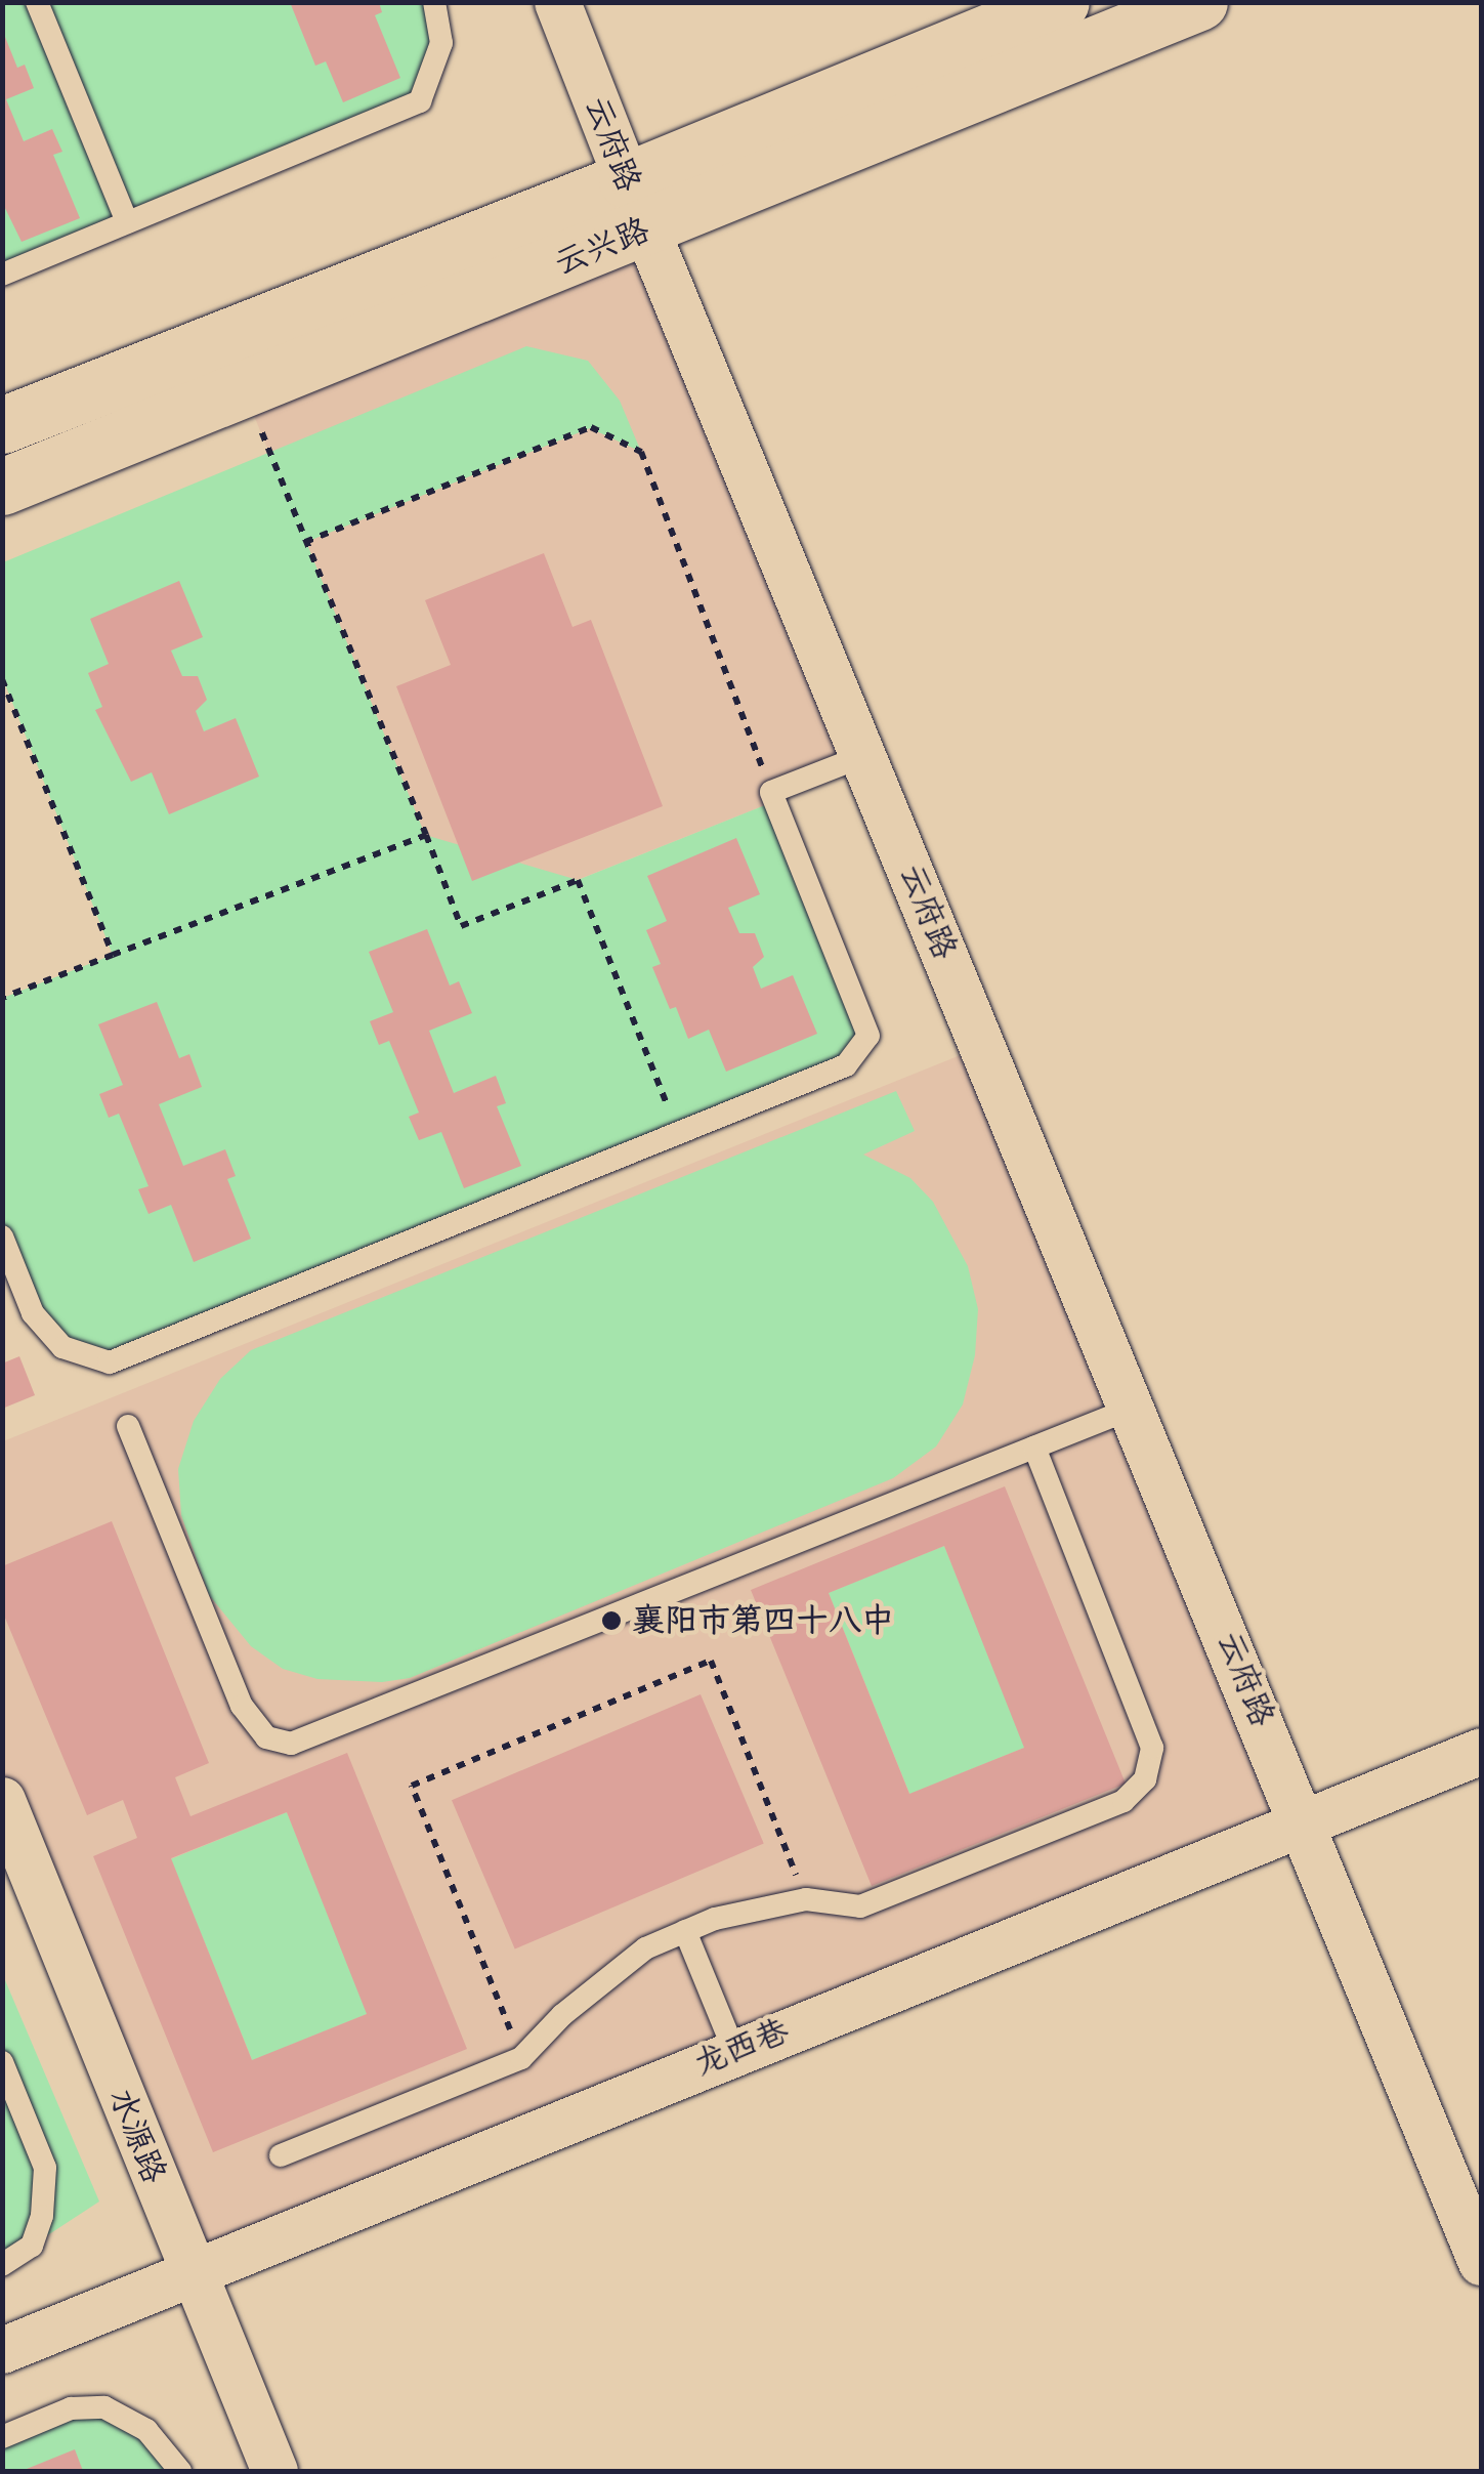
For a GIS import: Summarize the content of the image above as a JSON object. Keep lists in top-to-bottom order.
{
  "streets": {
    "street": [
      "云府路",
      "云兴路",
      "龙西巷",
      "水源路"
    ]
  },
  "crossings": [
    ["云府路", "云兴路"],
    ["云府路", "龙西巷"],
    ["龙西巷", "水源路"]
  ],
  "places": ["襄阳市第四十八中"]
}
